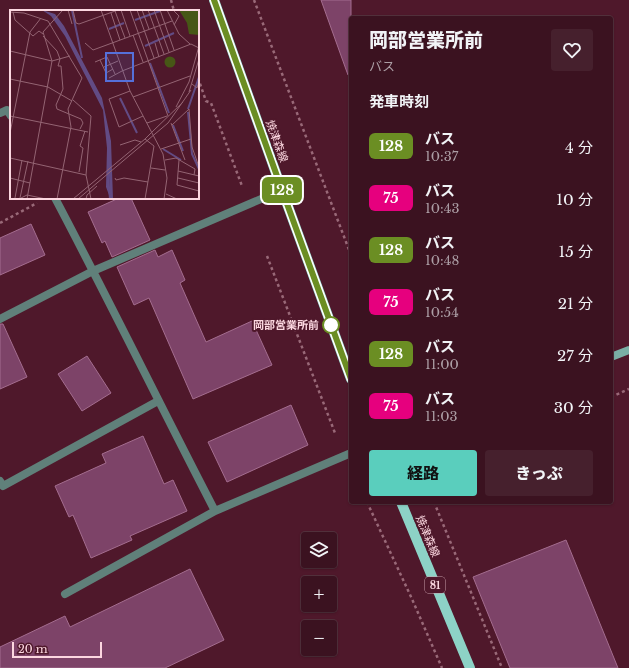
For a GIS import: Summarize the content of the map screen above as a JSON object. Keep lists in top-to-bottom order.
{
  "streets": {
    "main road": ["焼津森線", "81"]
  },
  "places": ["岡部営業所前"],
  "lines": ["bus line 128"],
  "scale_bar": "20 m",
  "page": {
    "on_map": "128",
    "heading": [
      ["岡部営業所前", "バス"],
      "発車時刻"
    ],
    "list": [
      {
        "mark": "128",
        "name": "バス",
        "note": "10:37",
        "value": "4 分"
      },
      {
        "mark": "75",
        "name": "バス",
        "note": "10:43",
        "value": "10 分"
      },
      {
        "mark": "128",
        "name": "バス",
        "note": "10:48",
        "value": "15 分"
      },
      {
        "mark": "75",
        "name": "バス",
        "note": "10:54",
        "value": "21 分"
      },
      {
        "mark": "128",
        "name": "バス",
        "note": "11:00",
        "value": "27 分"
      },
      {
        "mark": "75",
        "name": "バス",
        "note": "11:03",
        "value": "30 分"
      }
    ],
    "buttons": ["経路", "きっぷ"],
    "map_buttons": ["+", "−"],
    "scale": "20 m"
  }
}
